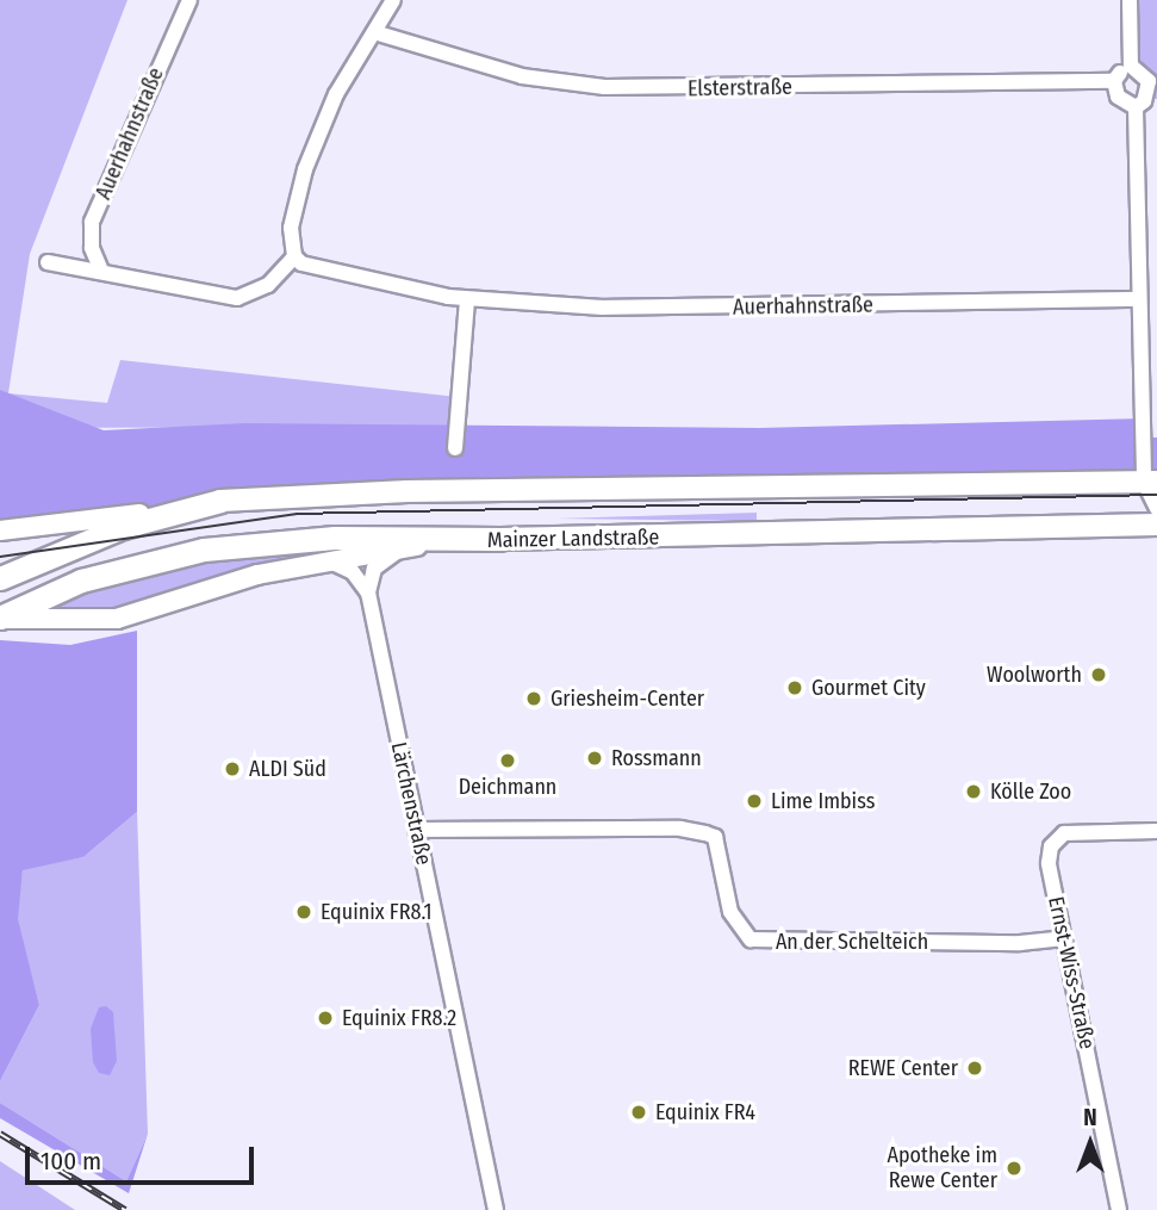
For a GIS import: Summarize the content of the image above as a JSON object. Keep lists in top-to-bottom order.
{
  "streets": {
    "main road": ["Mainzer Landstraße"],
    "street": [
      "Elsterstraße",
      "Auerhahnstraße",
      "Lärchenstraße",
      "An der Schelteich",
      "Ernst-Wiss-Straße"
    ]
  },
  "crossings": [
    ["Lärchenstraße", "An der Schelteich"],
    ["An der Schelteich", "Ernst-Wiss-Straße"]
  ],
  "places": [
    "Woolworth",
    "Gourmet City",
    "Griesheim-Center",
    "Rossmann",
    "Deichmann",
    "ALDI Süd",
    "Kölle Zoo",
    "Lime Imbiss",
    "Equinix FR8.1",
    "Equinix FR8.2",
    "REWE Center",
    "Equinix FR4",
    "Apotheke im Rewe Center"
  ],
  "scale_bar": "100 m",
  "north": "top"
}
